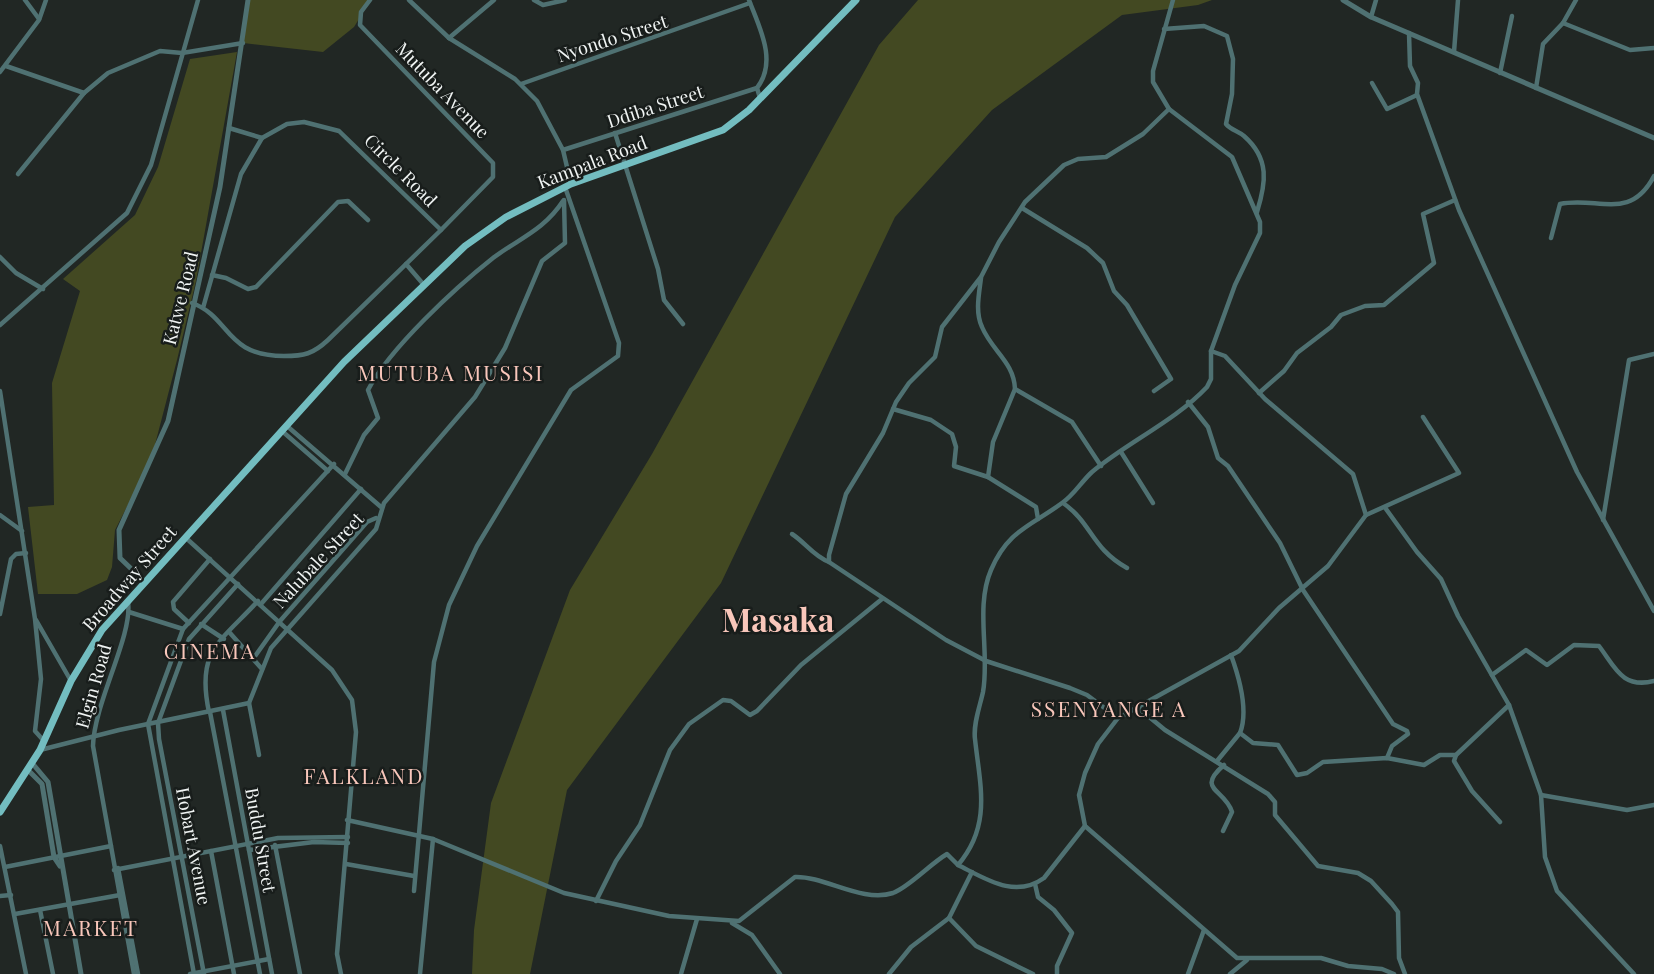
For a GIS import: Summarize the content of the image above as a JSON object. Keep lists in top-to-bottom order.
{
  "streets": {
    "main road": ["Kampala Road", "Broadway Street"],
    "street": [
      "Nyondo Street",
      "Mutuba Avenue",
      "Ddiba Street",
      "Circle Road",
      "Katwe Road",
      "Nalubale Street",
      "Elgin Road",
      "Buddu Street",
      "Hobart Avenue"
    ]
  },
  "crossings": [
    ["Mutuba Avenue", "Circle Road"],
    ["Kampala Road", "Broadway Street"],
    ["Circle Road", "Katwe Road"],
    ["Katwe Road", "Broadway Street"],
    ["Broadway Street", "Elgin Road"]
  ],
  "districts": [
    "MUTUBA MUSISI",
    "Masaka",
    "CINEMA",
    "SSENYANGE A",
    "FALKLAND",
    "MARKET"
  ]
}
